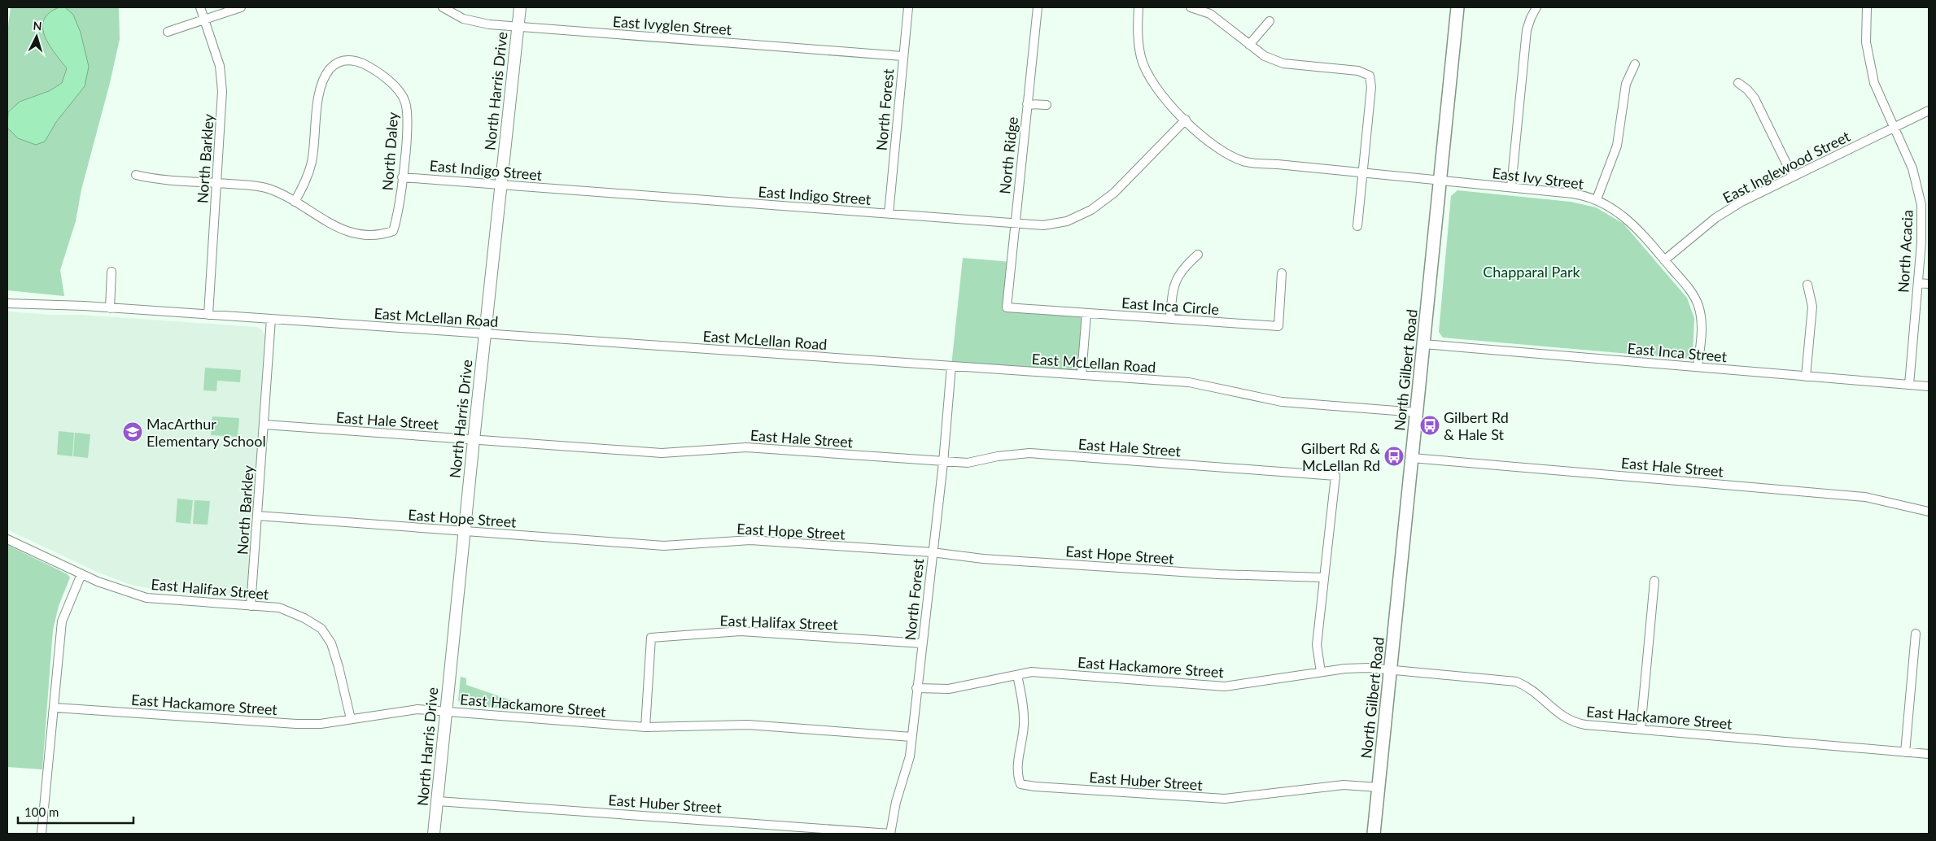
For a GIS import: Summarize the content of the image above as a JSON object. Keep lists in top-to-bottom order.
{
  "streets": {
    "main road": ["North Gilbert Road"],
    "street": [
      "East Ivyglen Street",
      "North Harris Drive",
      "North Forest",
      "North Daley",
      "North Ridge",
      "North Barkley",
      "East Inglewood Street",
      "East Indigo Street",
      "East Ivy Street",
      "North Acacia",
      "East Inca Circle",
      "East McLellan Road",
      "East Inca Street",
      "East Hale Street",
      "East Hope Street",
      "East Halifax Street",
      "East Hackamore Street",
      "East Huber Street"
    ]
  },
  "crossings": [
    ["East Ivyglen Street", "North Harris Drive"],
    ["East Ivyglen Street", "North Forest"],
    ["North Harris Drive", "East Indigo Street"],
    ["North Harris Drive", "East McLellan Road"],
    ["North Harris Drive", "East Hale Street"],
    ["North Harris Drive", "East Hope Street"],
    ["North Harris Drive", "East Hackamore Street"],
    ["North Harris Drive", "East Huber Street"],
    ["North Forest", "East Indigo Street"],
    ["North Forest", "East McLellan Road"],
    ["North Forest", "East Hale Street"],
    ["North Forest", "East Hope Street"],
    ["North Forest", "East Halifax Street"],
    ["North Forest", "East Hackamore Street"],
    ["North Forest", "East Huber Street"],
    ["North Daley", "East Indigo Street"],
    ["North Ridge", "East Indigo Street"],
    ["North Ridge", "East Inca Circle"],
    ["North Barkley", "East McLellan Road"],
    ["North Barkley", "East Hale Street"],
    ["North Barkley", "East Hope Street"],
    ["North Barkley", "East Halifax Street"],
    ["East Inglewood Street", "East Ivy Street"],
    ["East Inglewood Street", "North Acacia"],
    ["East Indigo Street", "East Ivy Street"],
    ["East Ivy Street", "East Inca Street"],
    ["East Ivy Street", "North Gilbert Road"],
    ["North Acacia", "East Inca Street"],
    ["East McLellan Road", "North Gilbert Road"],
    ["East Inca Street", "North Gilbert Road"],
    ["North Gilbert Road", "East Hale Street"],
    ["North Gilbert Road", "East Hackamore Street"],
    ["North Gilbert Road", "East Huber Street"],
    ["East Hale Street", "East Hope Street"],
    ["East Halifax Street", "East Hackamore Street"],
    ["East Hackamore Street", "East Huber Street"]
  ],
  "parks": ["Chapparal Park"],
  "places": {
    "bus stop": ["Gilbert Rd & Hale St", "Gilbert Rd & McLellan Rd"],
    "school or university": ["MacArthur Elementary School"]
  },
  "scale_bar": "100 m",
  "north": "top"
}
